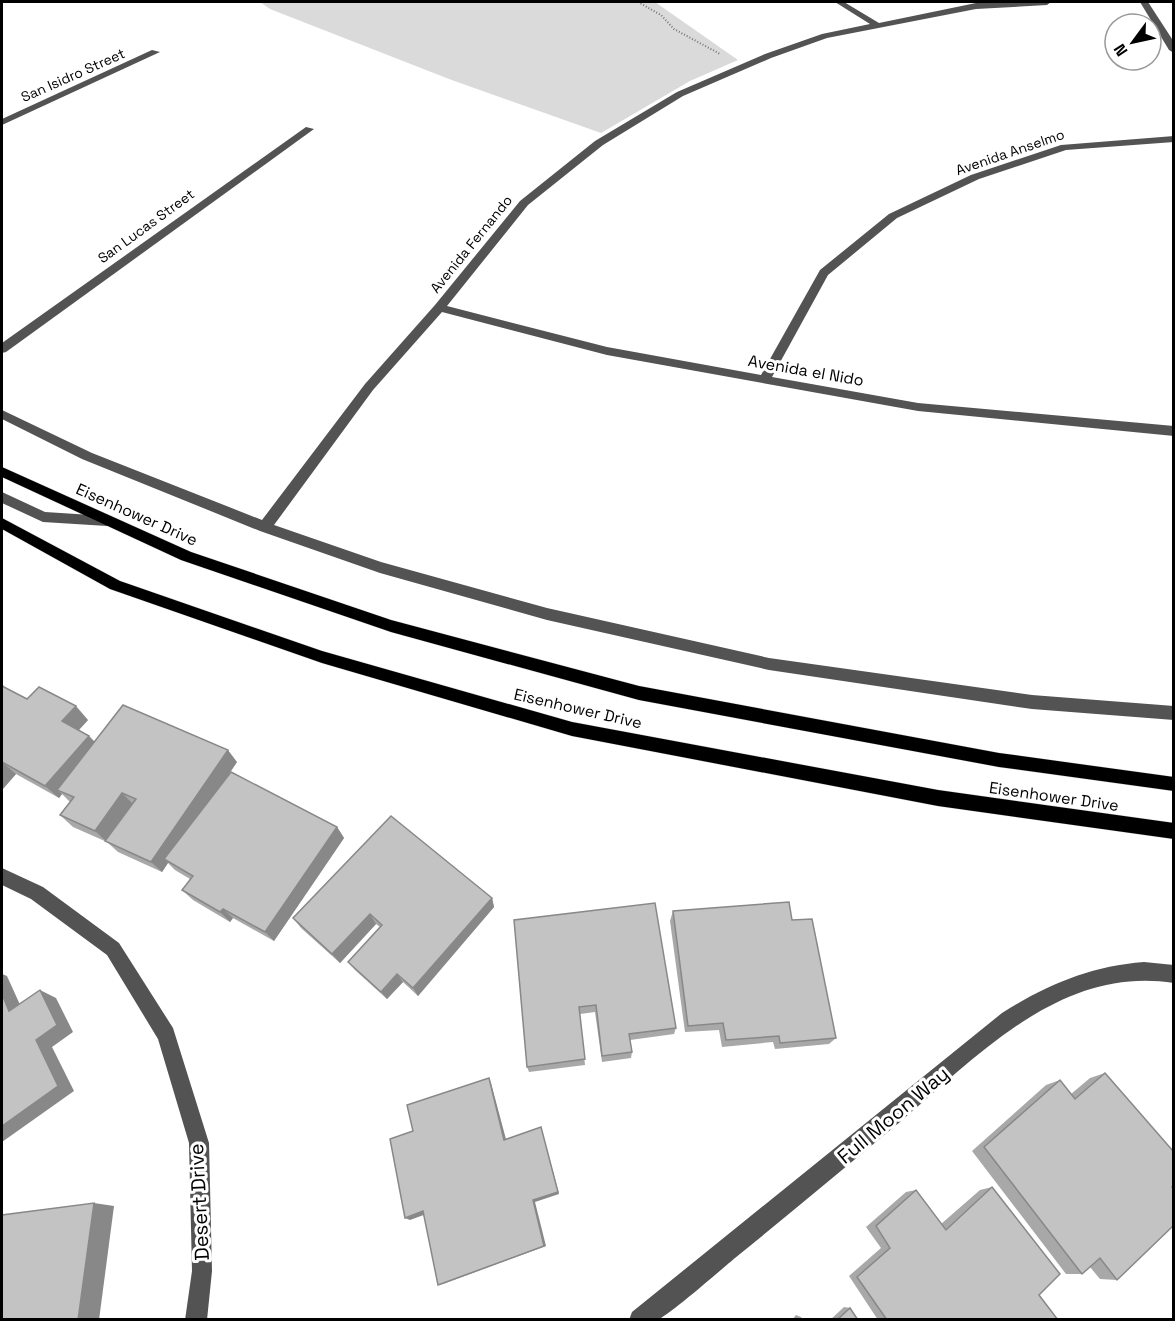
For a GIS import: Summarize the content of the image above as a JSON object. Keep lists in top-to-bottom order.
{
  "streets": {
    "main road": ["Eisenhower Drive"],
    "street": [
      "San Isidro Street",
      "Avenida Anselmo",
      "San Lucas Street",
      "Avenida Fernando",
      "Avenida el Nido",
      "Full Moon Way",
      "Desert Drive"
    ]
  },
  "crossings": [
    ["Avenida Anselmo", "Avenida el Nido"],
    ["Avenida Fernando", "Avenida el Nido"],
    ["Avenida Fernando", "Eisenhower Drive"]
  ],
  "north": "bottom left"
}
